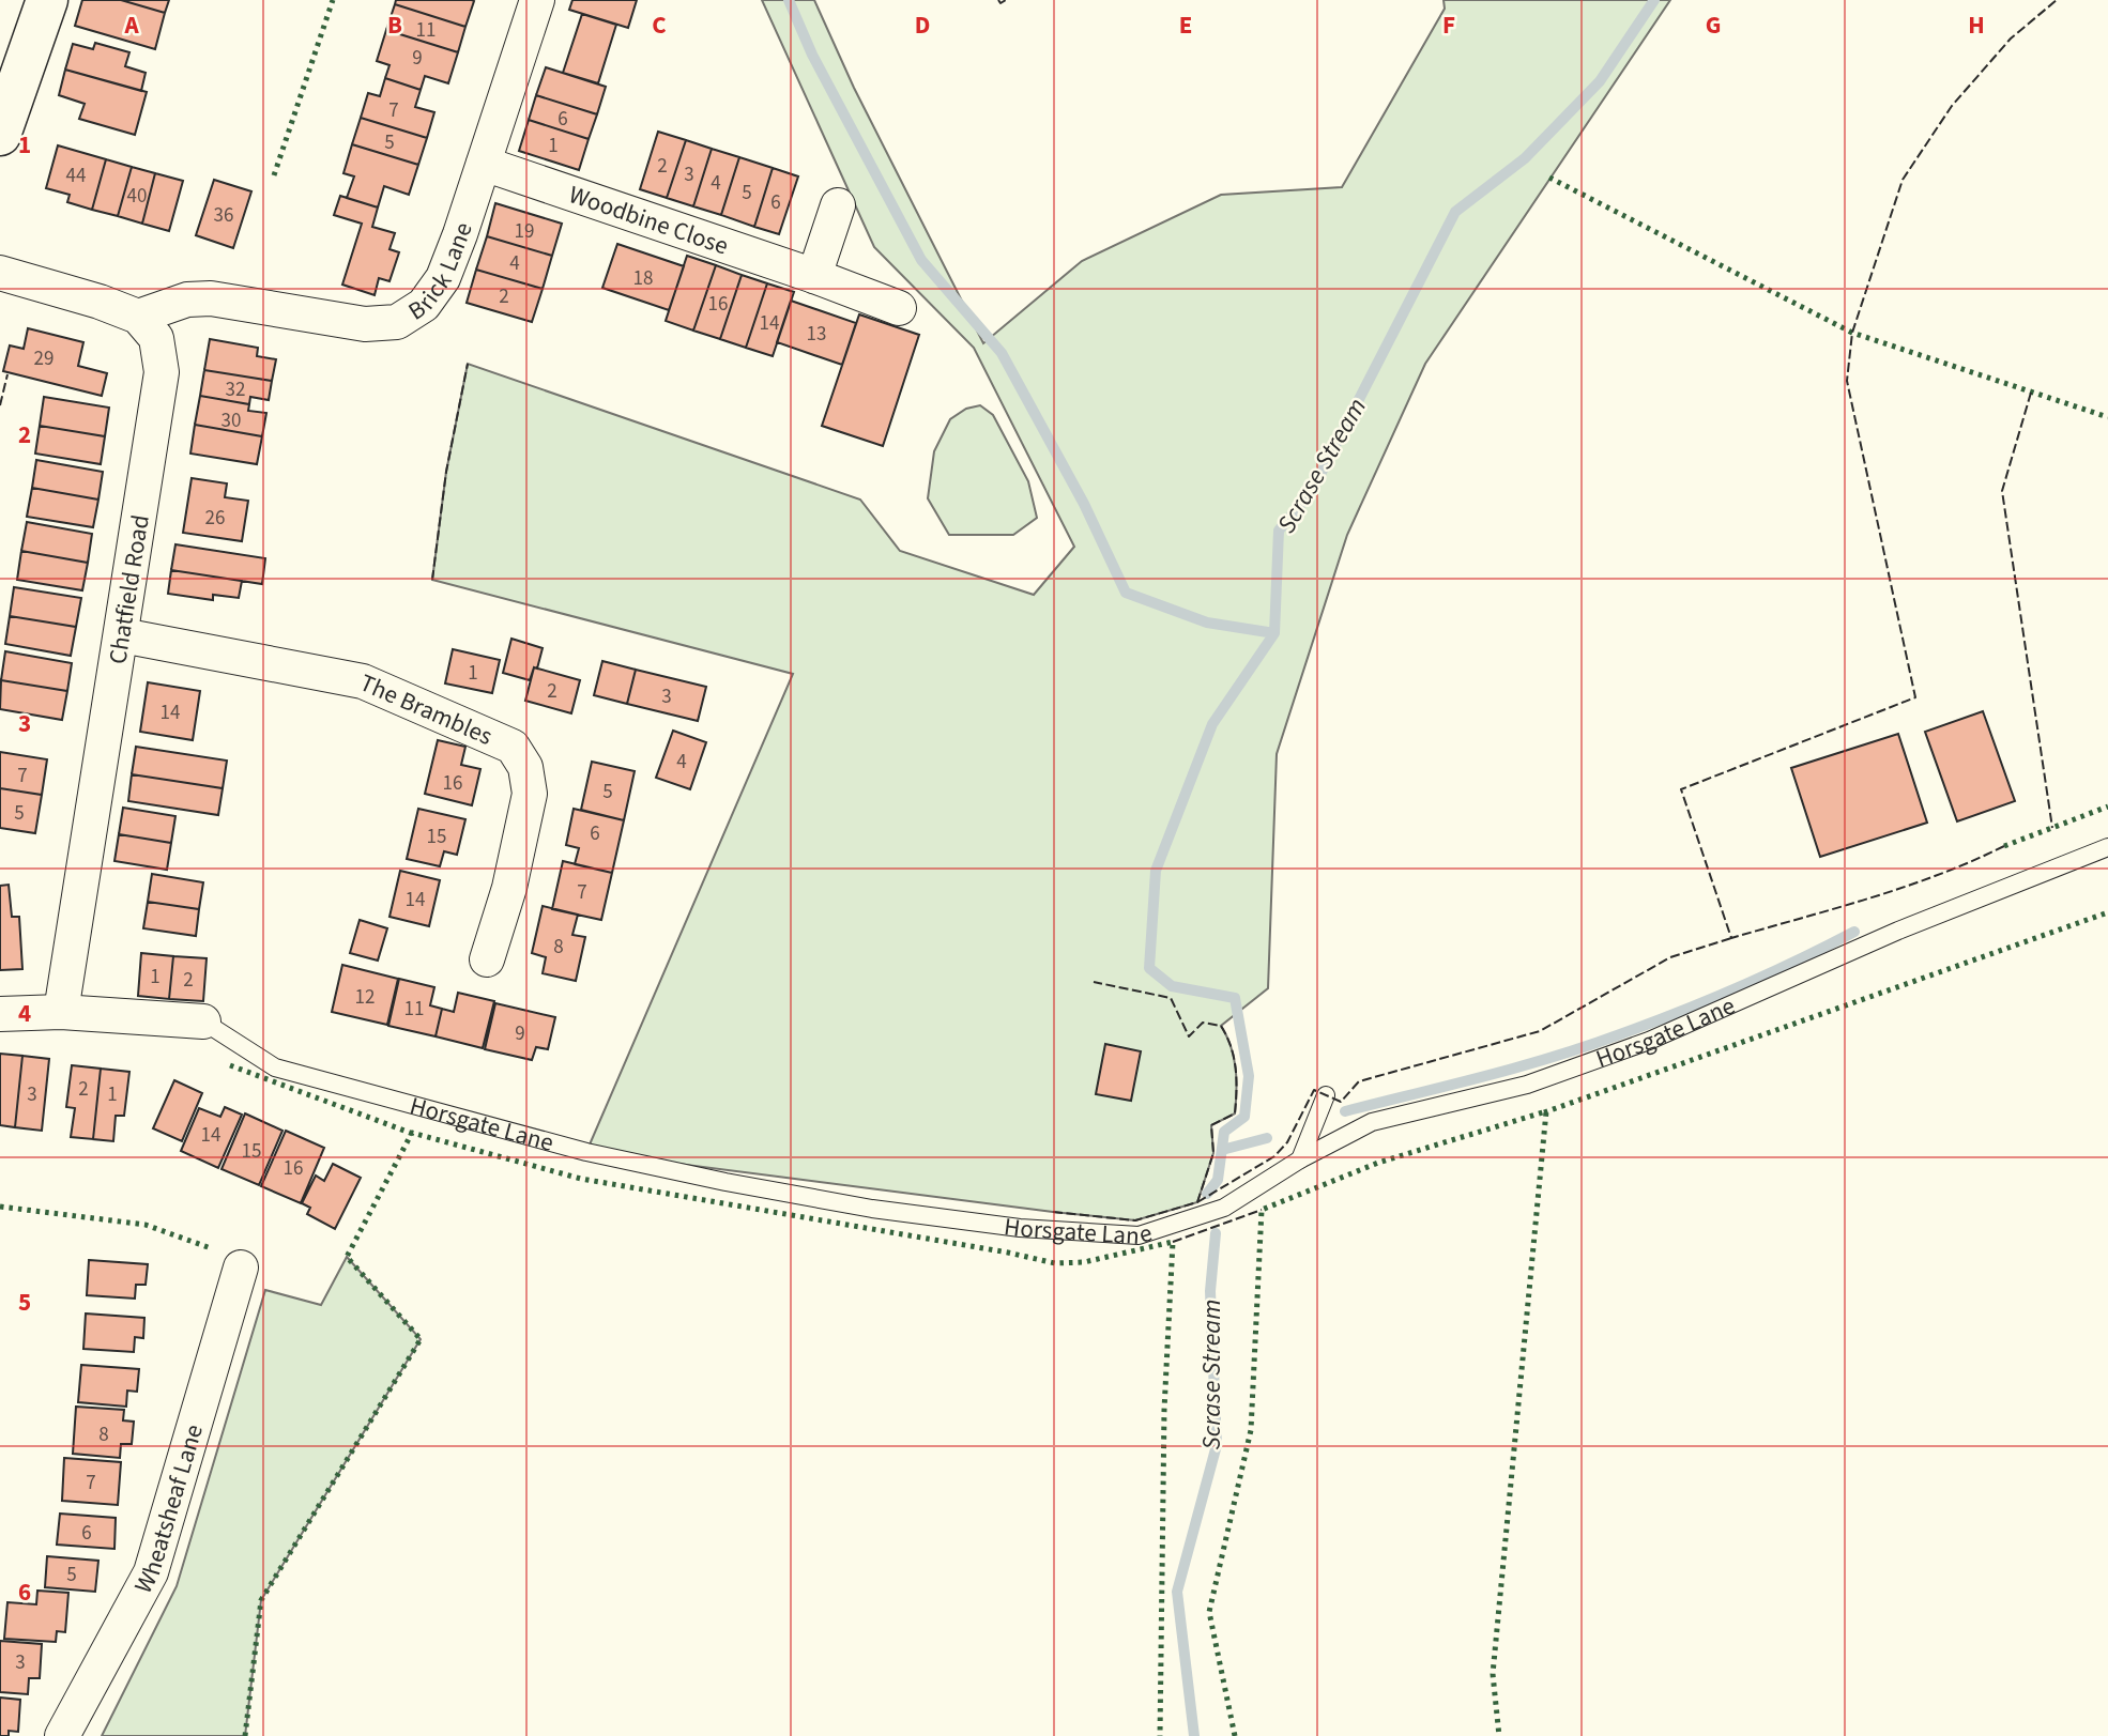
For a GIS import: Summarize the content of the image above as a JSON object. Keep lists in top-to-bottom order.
{
  "streets": {
    "street": [
      "Woodbine Close",
      "Brick Lane",
      "Chatfield Road",
      "The Brambles",
      "Horsgate Lane",
      "Wheatsheaf Lane"
    ]
  },
  "crossings": [
    ["Woodbine Close", "Brick Lane"],
    ["Brick Lane", "Chatfield Road"],
    ["Chatfield Road", "The Brambles"],
    ["Chatfield Road", "Horsgate Lane"]
  ],
  "water": ["Scrase Stream"],
  "house_numbers": [
    "11",
    "9",
    "7",
    "6",
    "5",
    "1",
    "2",
    "3",
    "44",
    "4",
    "5",
    "40",
    "6",
    "36",
    "19",
    "4",
    "18",
    "2",
    "16",
    "14",
    "13",
    "29",
    "32",
    "30",
    "26",
    "1",
    "2",
    "3",
    "14",
    "4",
    "7",
    "16",
    "5",
    "5",
    "6",
    "15",
    "7",
    "14",
    "8",
    "1",
    "2",
    "12",
    "11",
    "9",
    "2",
    "3",
    "1",
    "14",
    "15",
    "16",
    "8",
    "7",
    "6",
    "5",
    "3"
  ],
  "grid": {
    "columns": [
      "A",
      "B",
      "C",
      "D",
      "E",
      "F",
      "G",
      "H"
    ],
    "rows": [
      "1",
      "2",
      "3",
      "4",
      "5",
      "6"
    ]
  }
}
